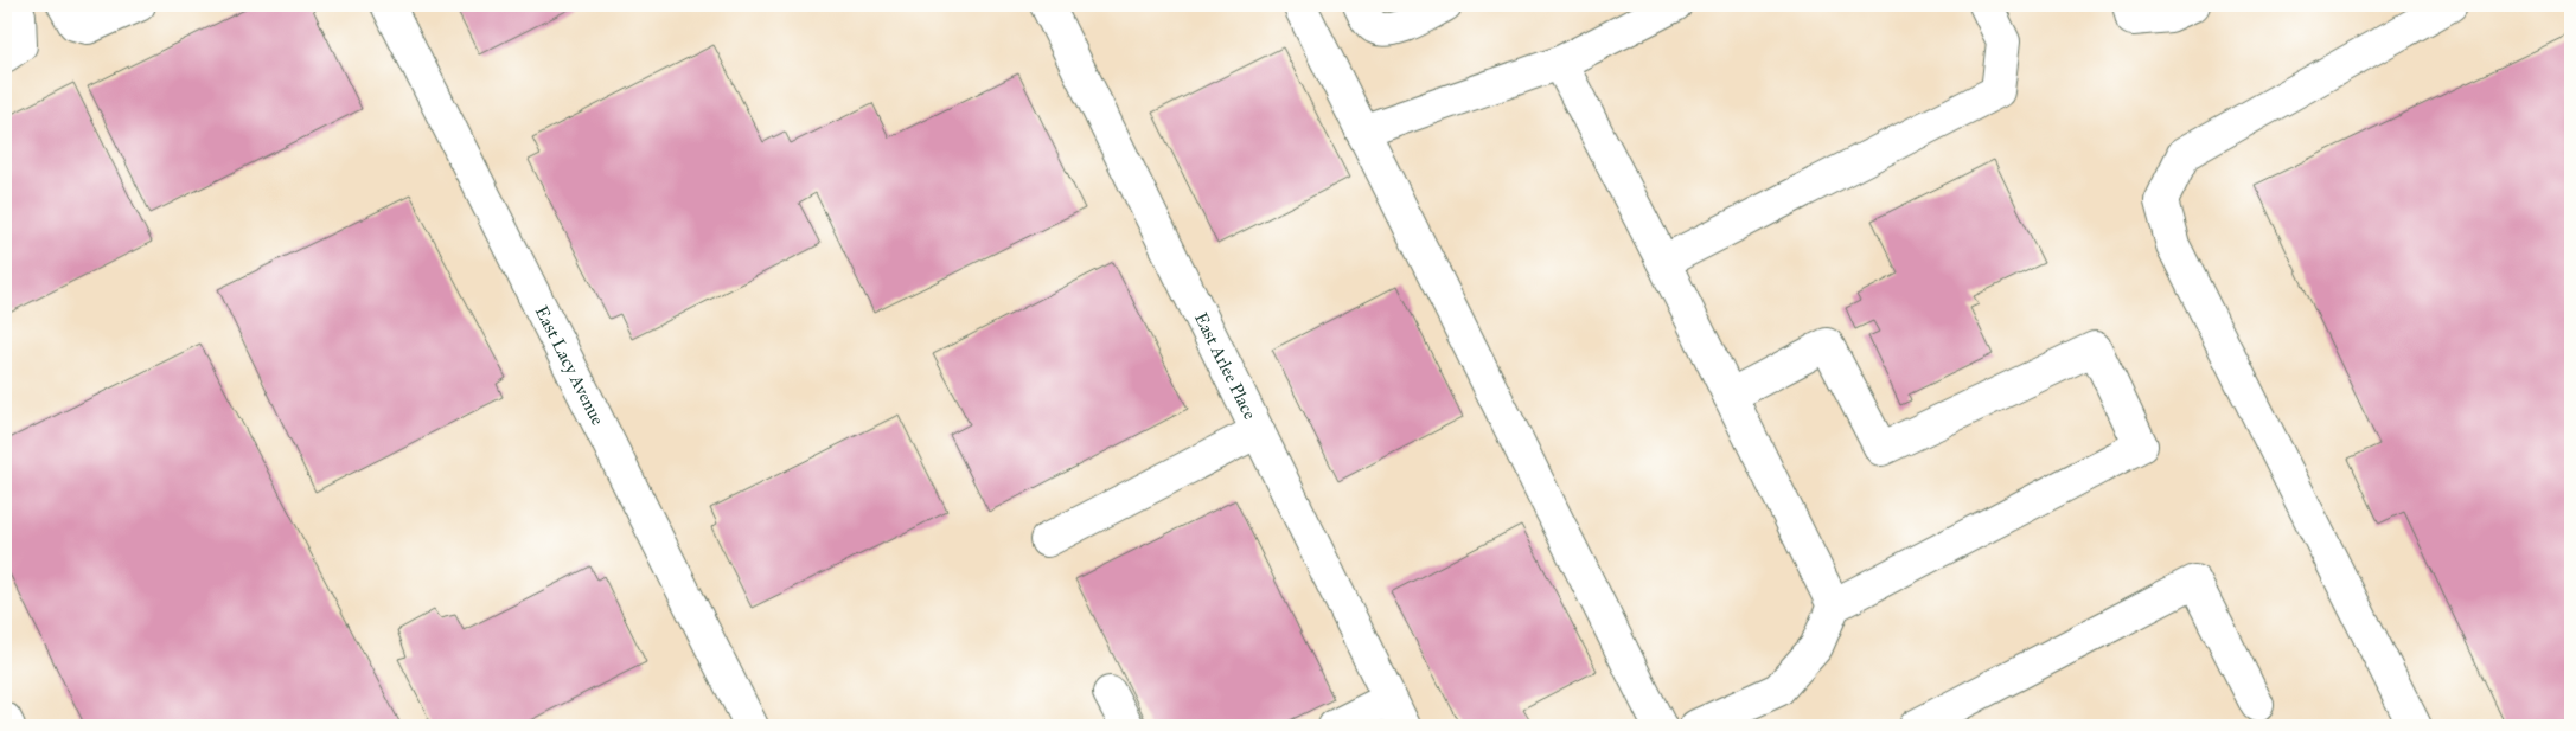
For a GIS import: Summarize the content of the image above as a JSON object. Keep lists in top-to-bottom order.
{
  "streets": {
    "street": ["East Arlee Place", "East Lacy Avenue"]
  }
}
